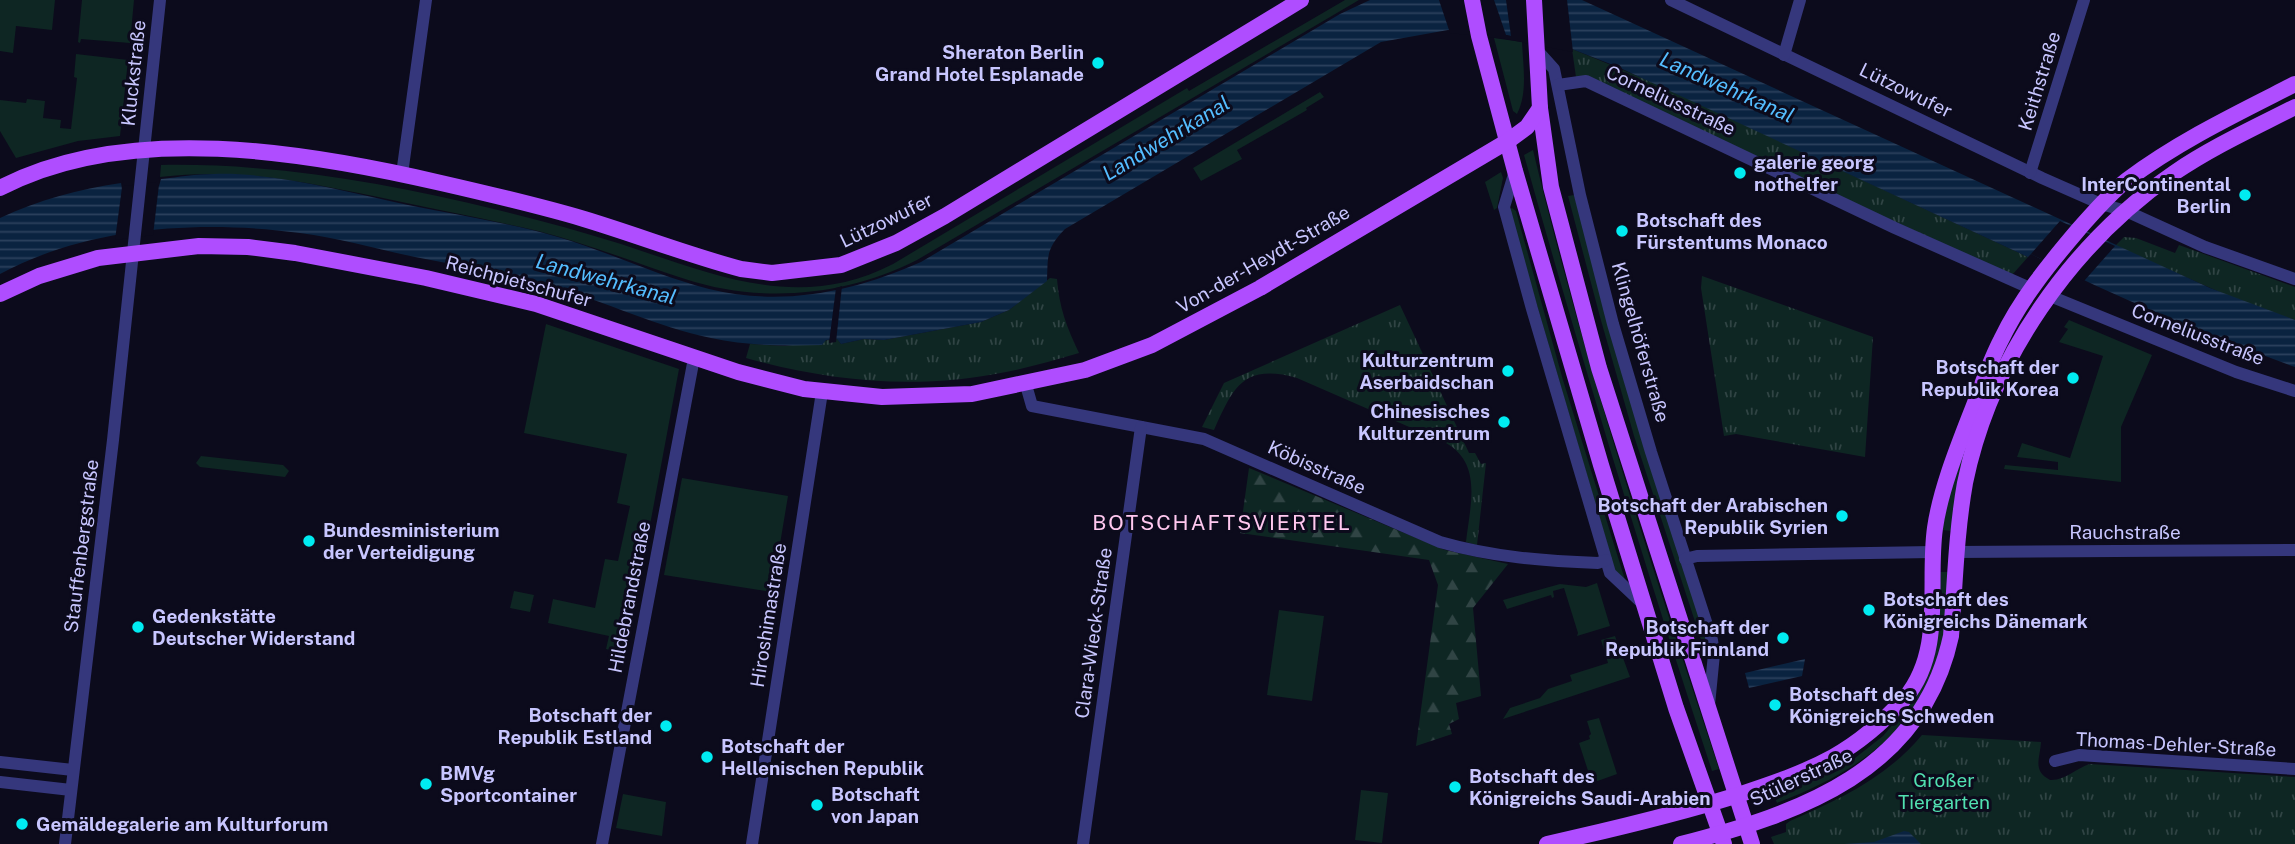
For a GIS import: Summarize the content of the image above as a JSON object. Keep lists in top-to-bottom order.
{
  "streets": {
    "main road": [
      "Lützowufer",
      "Von-der-Heydt-Straße",
      "Reichpietschufer",
      "Klingelhöferstraße",
      "Stülerstraße"
    ],
    "street": [
      "Kluckstraße",
      "Keithstraße",
      "Corneliusstraße",
      "Köbisstraße",
      "Rauchstraße",
      "Stauffenbergstraße",
      "Hildebrandstraße",
      "Hiroshimastraße",
      "Clara-Wieck-Straße",
      "Thomas-Dehler-Straße"
    ]
  },
  "crossings": [
    ["Kluckstraße", "Lützowufer"],
    ["Kluckstraße", "Stauffenbergstraße"],
    ["Keithstraße", "Lützowufer"],
    ["Lützowufer", "Stülerstraße"],
    ["Corneliusstraße", "Klingelhöferstraße"],
    ["Corneliusstraße", "Stülerstraße"],
    ["Von-der-Heydt-Straße", "Reichpietschufer"],
    ["Von-der-Heydt-Straße", "Köbisstraße"],
    ["Reichpietschufer", "Köbisstraße"],
    ["Reichpietschufer", "Stauffenbergstraße"],
    ["Reichpietschufer", "Hildebrandstraße"],
    ["Reichpietschufer", "Hiroshimastraße"],
    ["Klingelhöferstraße", "Stülerstraße"],
    ["Köbisstraße", "Clara-Wieck-Straße"],
    ["Rauchstraße", "Stülerstraße"]
  ],
  "districts": ["BOTSCHAFTSVIERTEL"],
  "water": ["Landwehrkanal"],
  "parks": ["Großer Tiergarten"],
  "places": [
    "Sheraton Berlin Grand Hotel Esplanade",
    "galerie georg nothelfer",
    "InterContinental Berlin",
    "Botschaft des Fürstentums Monaco",
    "Kulturzentrum Aserbaidschan",
    "Botschaft der Republik Korea",
    "Chinesisches Kulturzentrum",
    "Botschaft der Arabischen Republik Syrien",
    "Bundesministerium der Verteidigung",
    "Botschaft des Königreichs Dänemark",
    "Gedenkstätte Deutscher Widerstand",
    "Botschaft der Republik Finnland",
    "Botschaft des Königreichs Schweden",
    "Botschaft der Republik Estland",
    "Botschaft der Hellenischen Republik",
    "BMVg Sportcontainer",
    "Botschaft des Königreichs Saudi-Arabien",
    "Botschaft von Japan",
    "Gemäldegalerie am Kulturforum"
  ]
}
